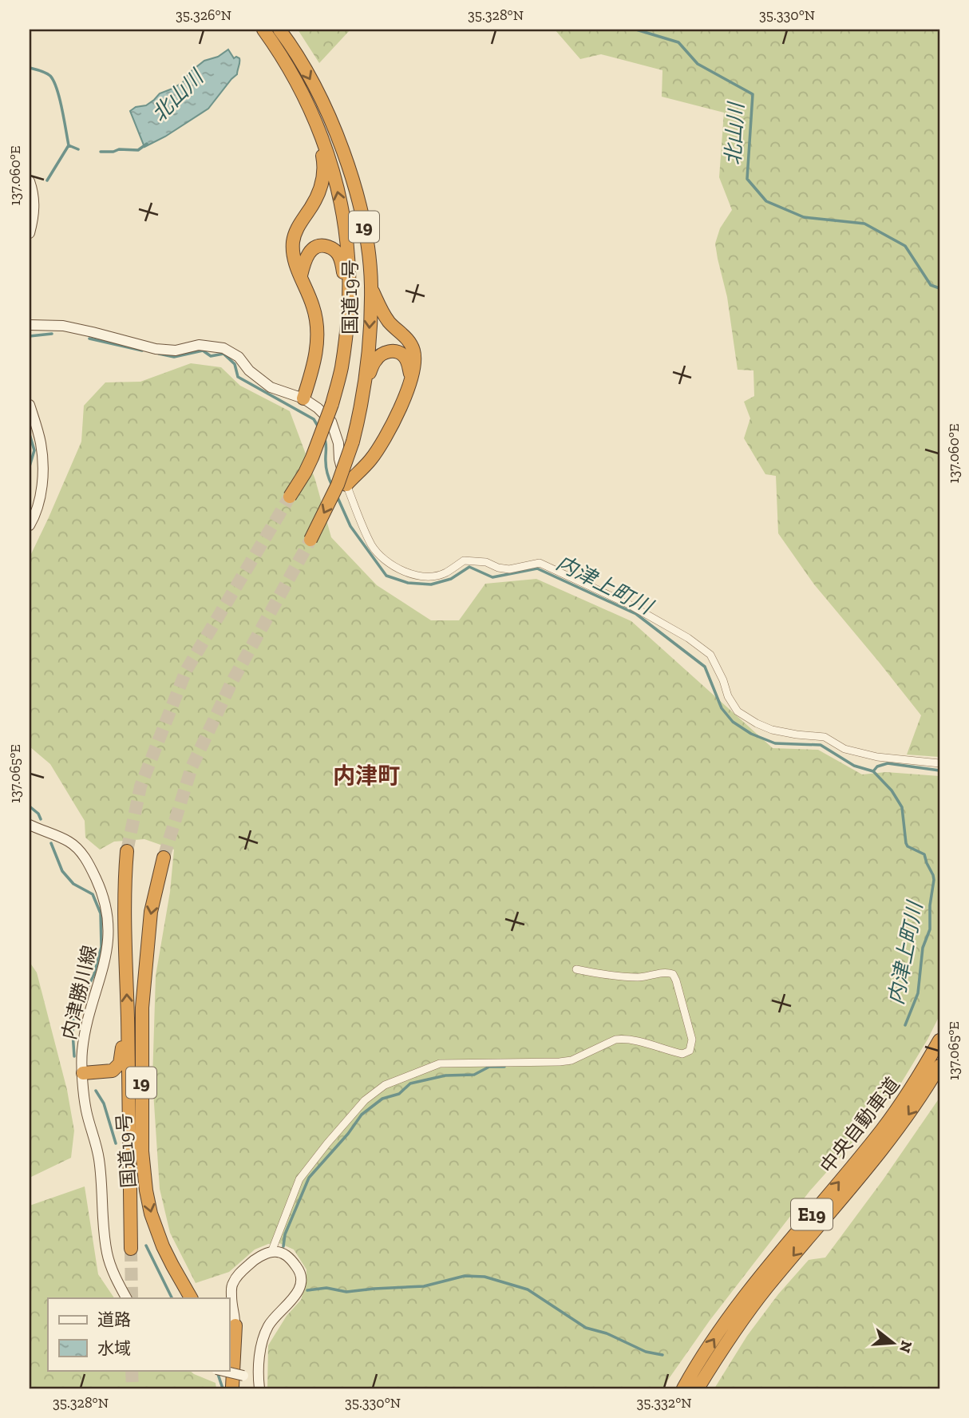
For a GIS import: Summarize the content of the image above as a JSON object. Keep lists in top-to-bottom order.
{
  "streets": {
    "highway": [
      "19",
      "国道19号",
      "中央自動車道",
      "E19"
    ],
    "main road": ["内津勝川線"]
  },
  "districts": ["内津町"],
  "water": ["北山川", "内津上町川"],
  "legend": ["道路", "水域"],
  "north": "right",
  "coordinates": [
    "35.326°N",
    "35.328°N",
    "35.330°N",
    "137.060°E",
    "137.065°E",
    "35.332°N"
  ]
}
